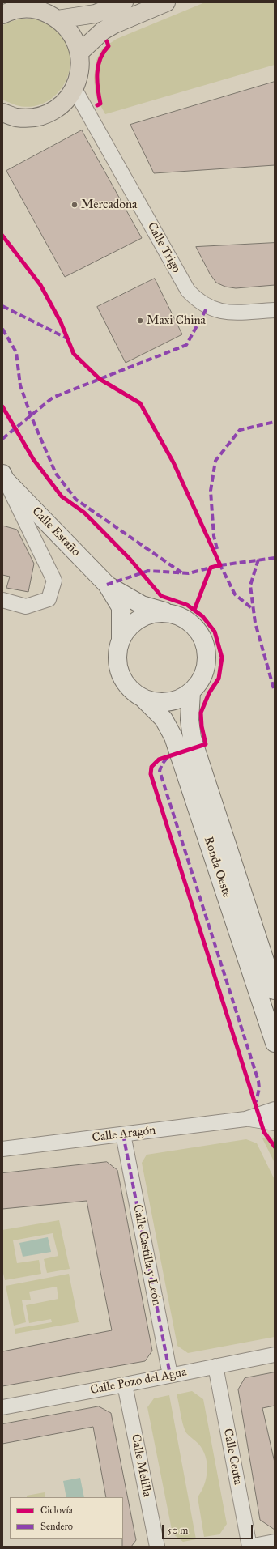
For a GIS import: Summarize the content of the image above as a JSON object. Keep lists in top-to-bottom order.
{
  "streets": {
    "main road": ["Calle Estaño", "Ronda Oeste"],
    "street": [
      "Calle Trigo",
      "Calle Aragón",
      "Calle Castilla y León",
      "Calle Pozo del Agua",
      "Calle Ceuta",
      "Calle Melilla"
    ]
  },
  "crossings": [
    ["Calle Estaño", "Ronda Oeste"],
    ["Calle Aragón", "Calle Castilla y León"],
    ["Calle Castilla y León", "Calle Pozo del Agua"],
    ["Calle Pozo del Agua", "Calle Ceuta"],
    ["Calle Pozo del Agua", "Calle Melilla"]
  ],
  "places": ["Mercadona", "Maxi China"],
  "legend": ["Ciclovía", "Sendero"],
  "scale_bar": "50 m"
}
